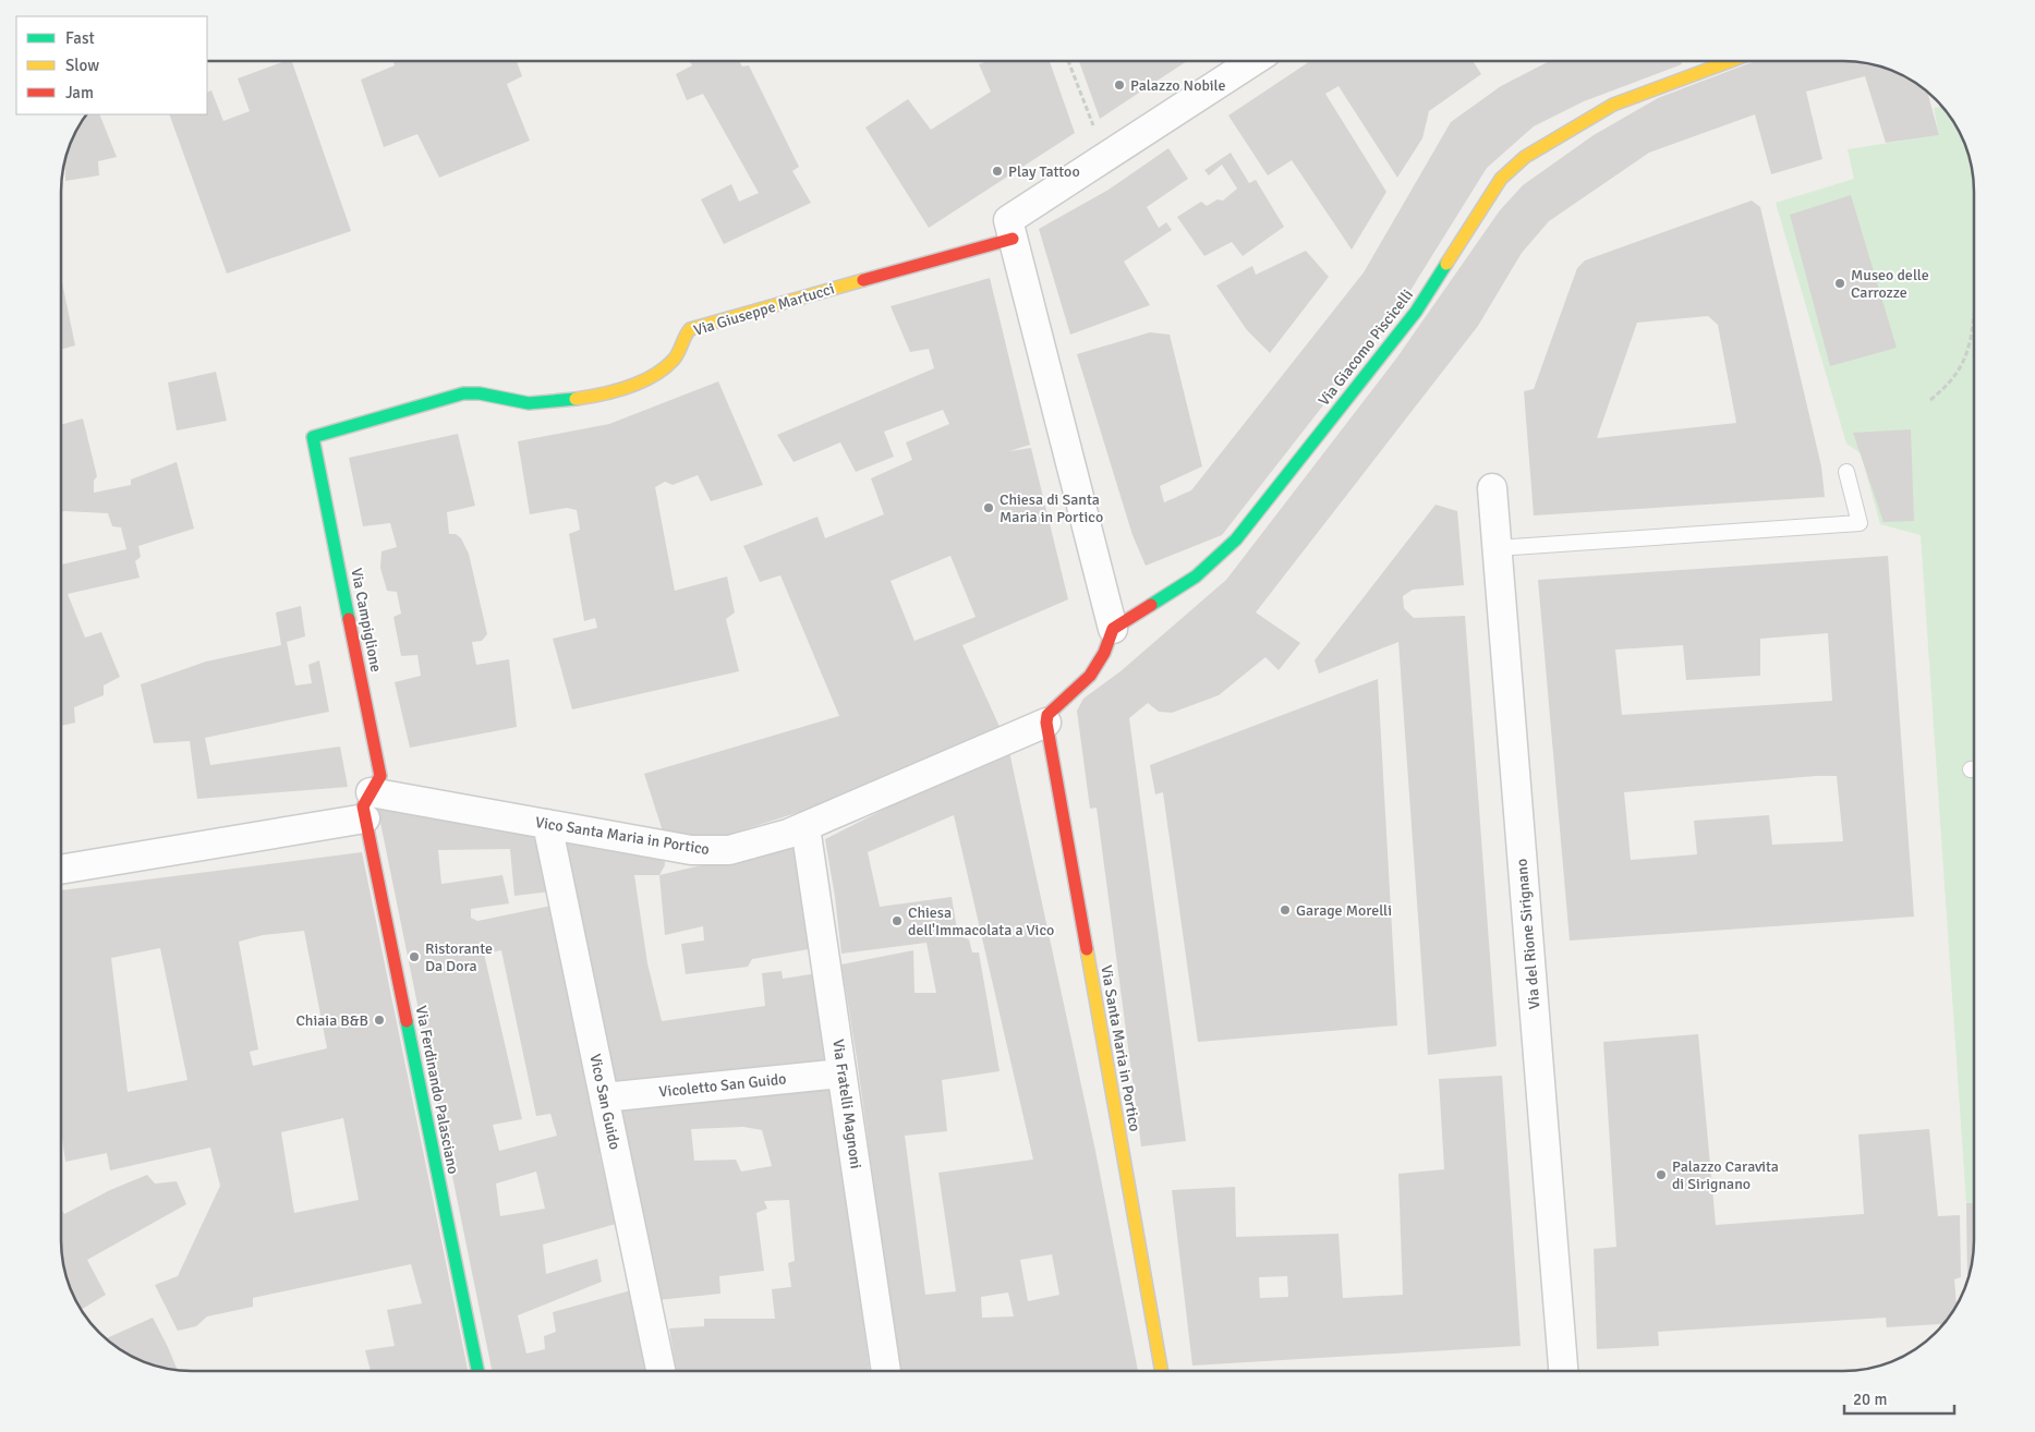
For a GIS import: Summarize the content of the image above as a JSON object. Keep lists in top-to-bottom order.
{
  "streets": {
    "street": [
      "Via Giuseppe Martucci",
      "Via Giacomo Piscicelli",
      "Via Campiglione",
      "Vico Santa Maria in Portico",
      "Via del Rione Sirignano",
      "Via Santa Maria in Portico",
      "Vicoletto San Guido",
      "Via Ferdinando Palasciano",
      "Vico San Guido",
      "Via Fratelli Magnoni"
    ]
  },
  "crossings": [
    ["Via Giuseppe Martucci", "Via Campiglione"],
    ["Via Campiglione", "Vico Santa Maria in Portico"],
    ["Via Campiglione", "Via Ferdinando Palasciano"],
    ["Vico Santa Maria in Portico", "Via Santa Maria in Portico"],
    ["Vico Santa Maria in Portico", "Via Ferdinando Palasciano"],
    ["Vico Santa Maria in Portico", "Vico San Guido"],
    ["Vico Santa Maria in Portico", "Via Fratelli Magnoni"],
    ["Vicoletto San Guido", "Vico San Guido"],
    ["Vicoletto San Guido", "Via Fratelli Magnoni"]
  ],
  "places": [
    "Palazzo Nobile",
    "Play Tattoo",
    "Museo delle Carrozze",
    "Chiesa di Santa Maria in Portico",
    "Garage Morelli",
    "Chiesa dell'Immacolata a Vico",
    "Ristorante Da Dora",
    "Chiaia B&B",
    "Palazzo Caravita di Sirignano"
  ],
  "legend": ["Fast", "Slow", "Jam"],
  "scale_bar": "20 m"
}
